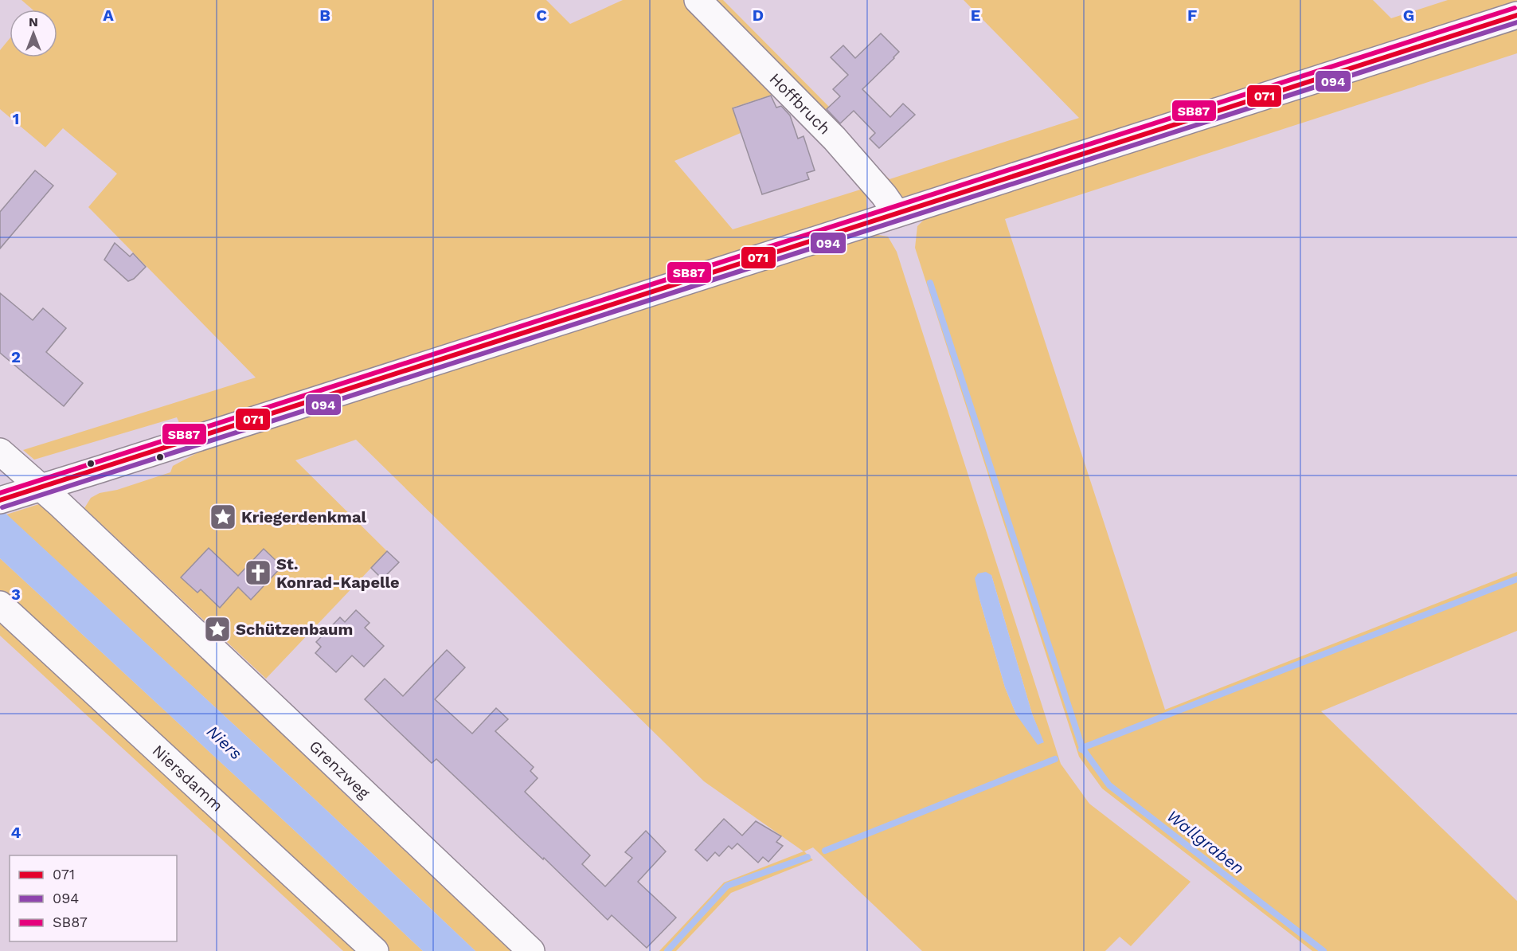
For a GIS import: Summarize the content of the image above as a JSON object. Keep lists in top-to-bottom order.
{
  "streets": {
    "main road": ["Hoffbruch", "Grenzweg", "Niersdamm"]
  },
  "water": ["Niers", "Wallgraben"],
  "places": {
    "place": ["Kriegerdenkmal", "Schützenbaum"],
    "church": ["St. Konrad-Kapelle"]
  },
  "lines": ["transit line SB87", "transit line 071", "transit line 094"],
  "legend": ["071", "094", "SB87"],
  "north": "top",
  "grid": {
    "columns": [
      "A",
      "B",
      "C",
      "D",
      "E",
      "F",
      "G"
    ],
    "rows": [
      "1",
      "2",
      "3",
      "4"
    ]
  }
}
